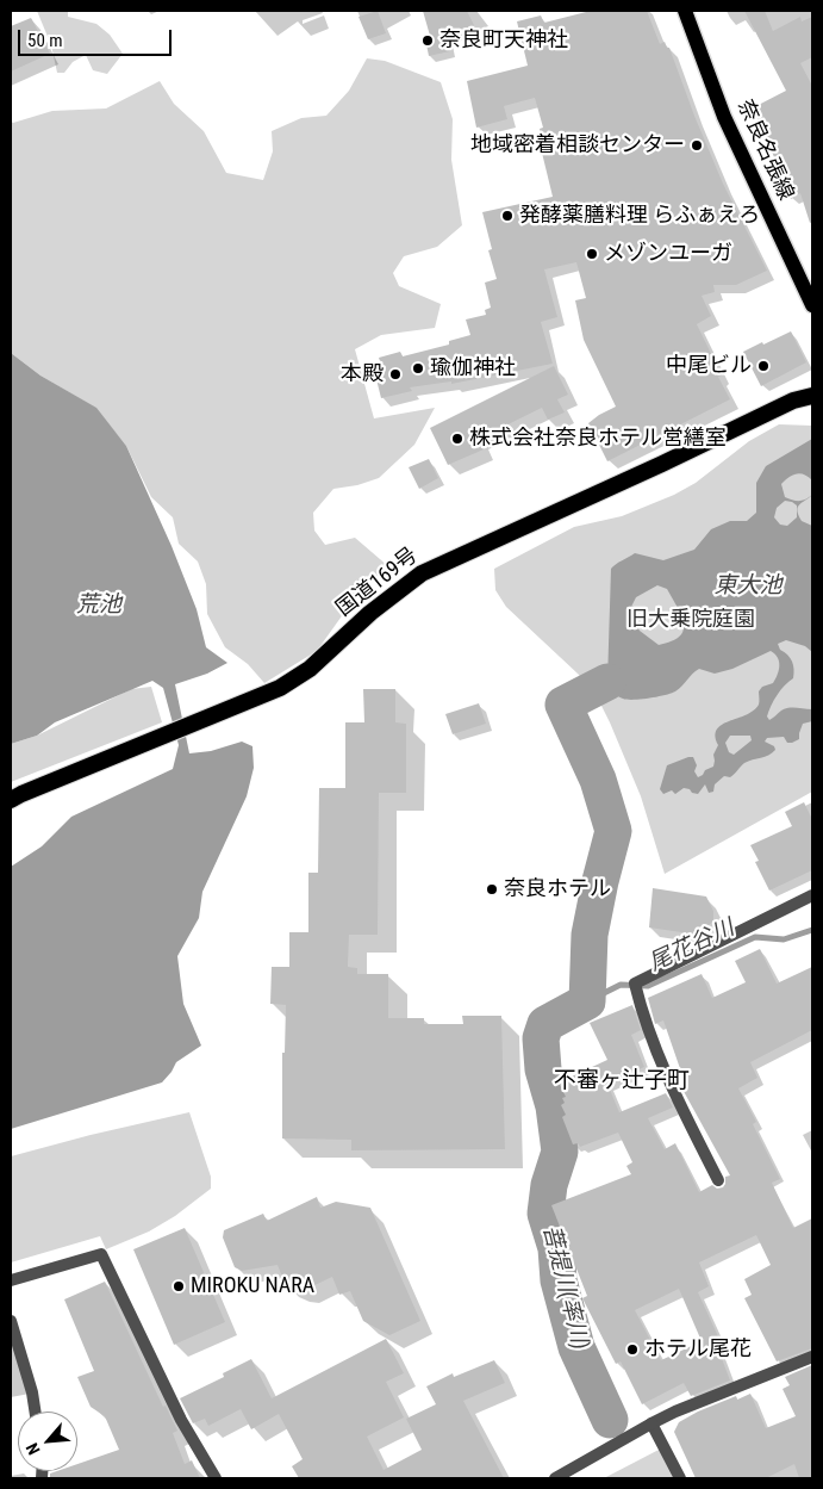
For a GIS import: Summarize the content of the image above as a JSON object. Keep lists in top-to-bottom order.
{
  "streets": {
    "highway": ["国道169号"],
    "main road": ["奈良名張線"]
  },
  "districts": ["不審ヶ辻子町"],
  "water": [
    "東大池",
    "荒池",
    "尾花谷川",
    "菩提川(率川)"
  ],
  "parks": ["旧大乗院庭園"],
  "places": [
    "奈良町天神社",
    "地域密着相談センター",
    "発酵薬膳料理 らふぁえろ",
    "メゾンユーガ",
    "中尾ビル",
    "瑜伽神社",
    "本殿",
    "株式会社奈良ホテル営繕室",
    "奈良ホテル",
    "MIROKU NARA",
    "ホテル尾花"
  ],
  "scale_bar": "50 m",
  "north": "bottom left"
}
